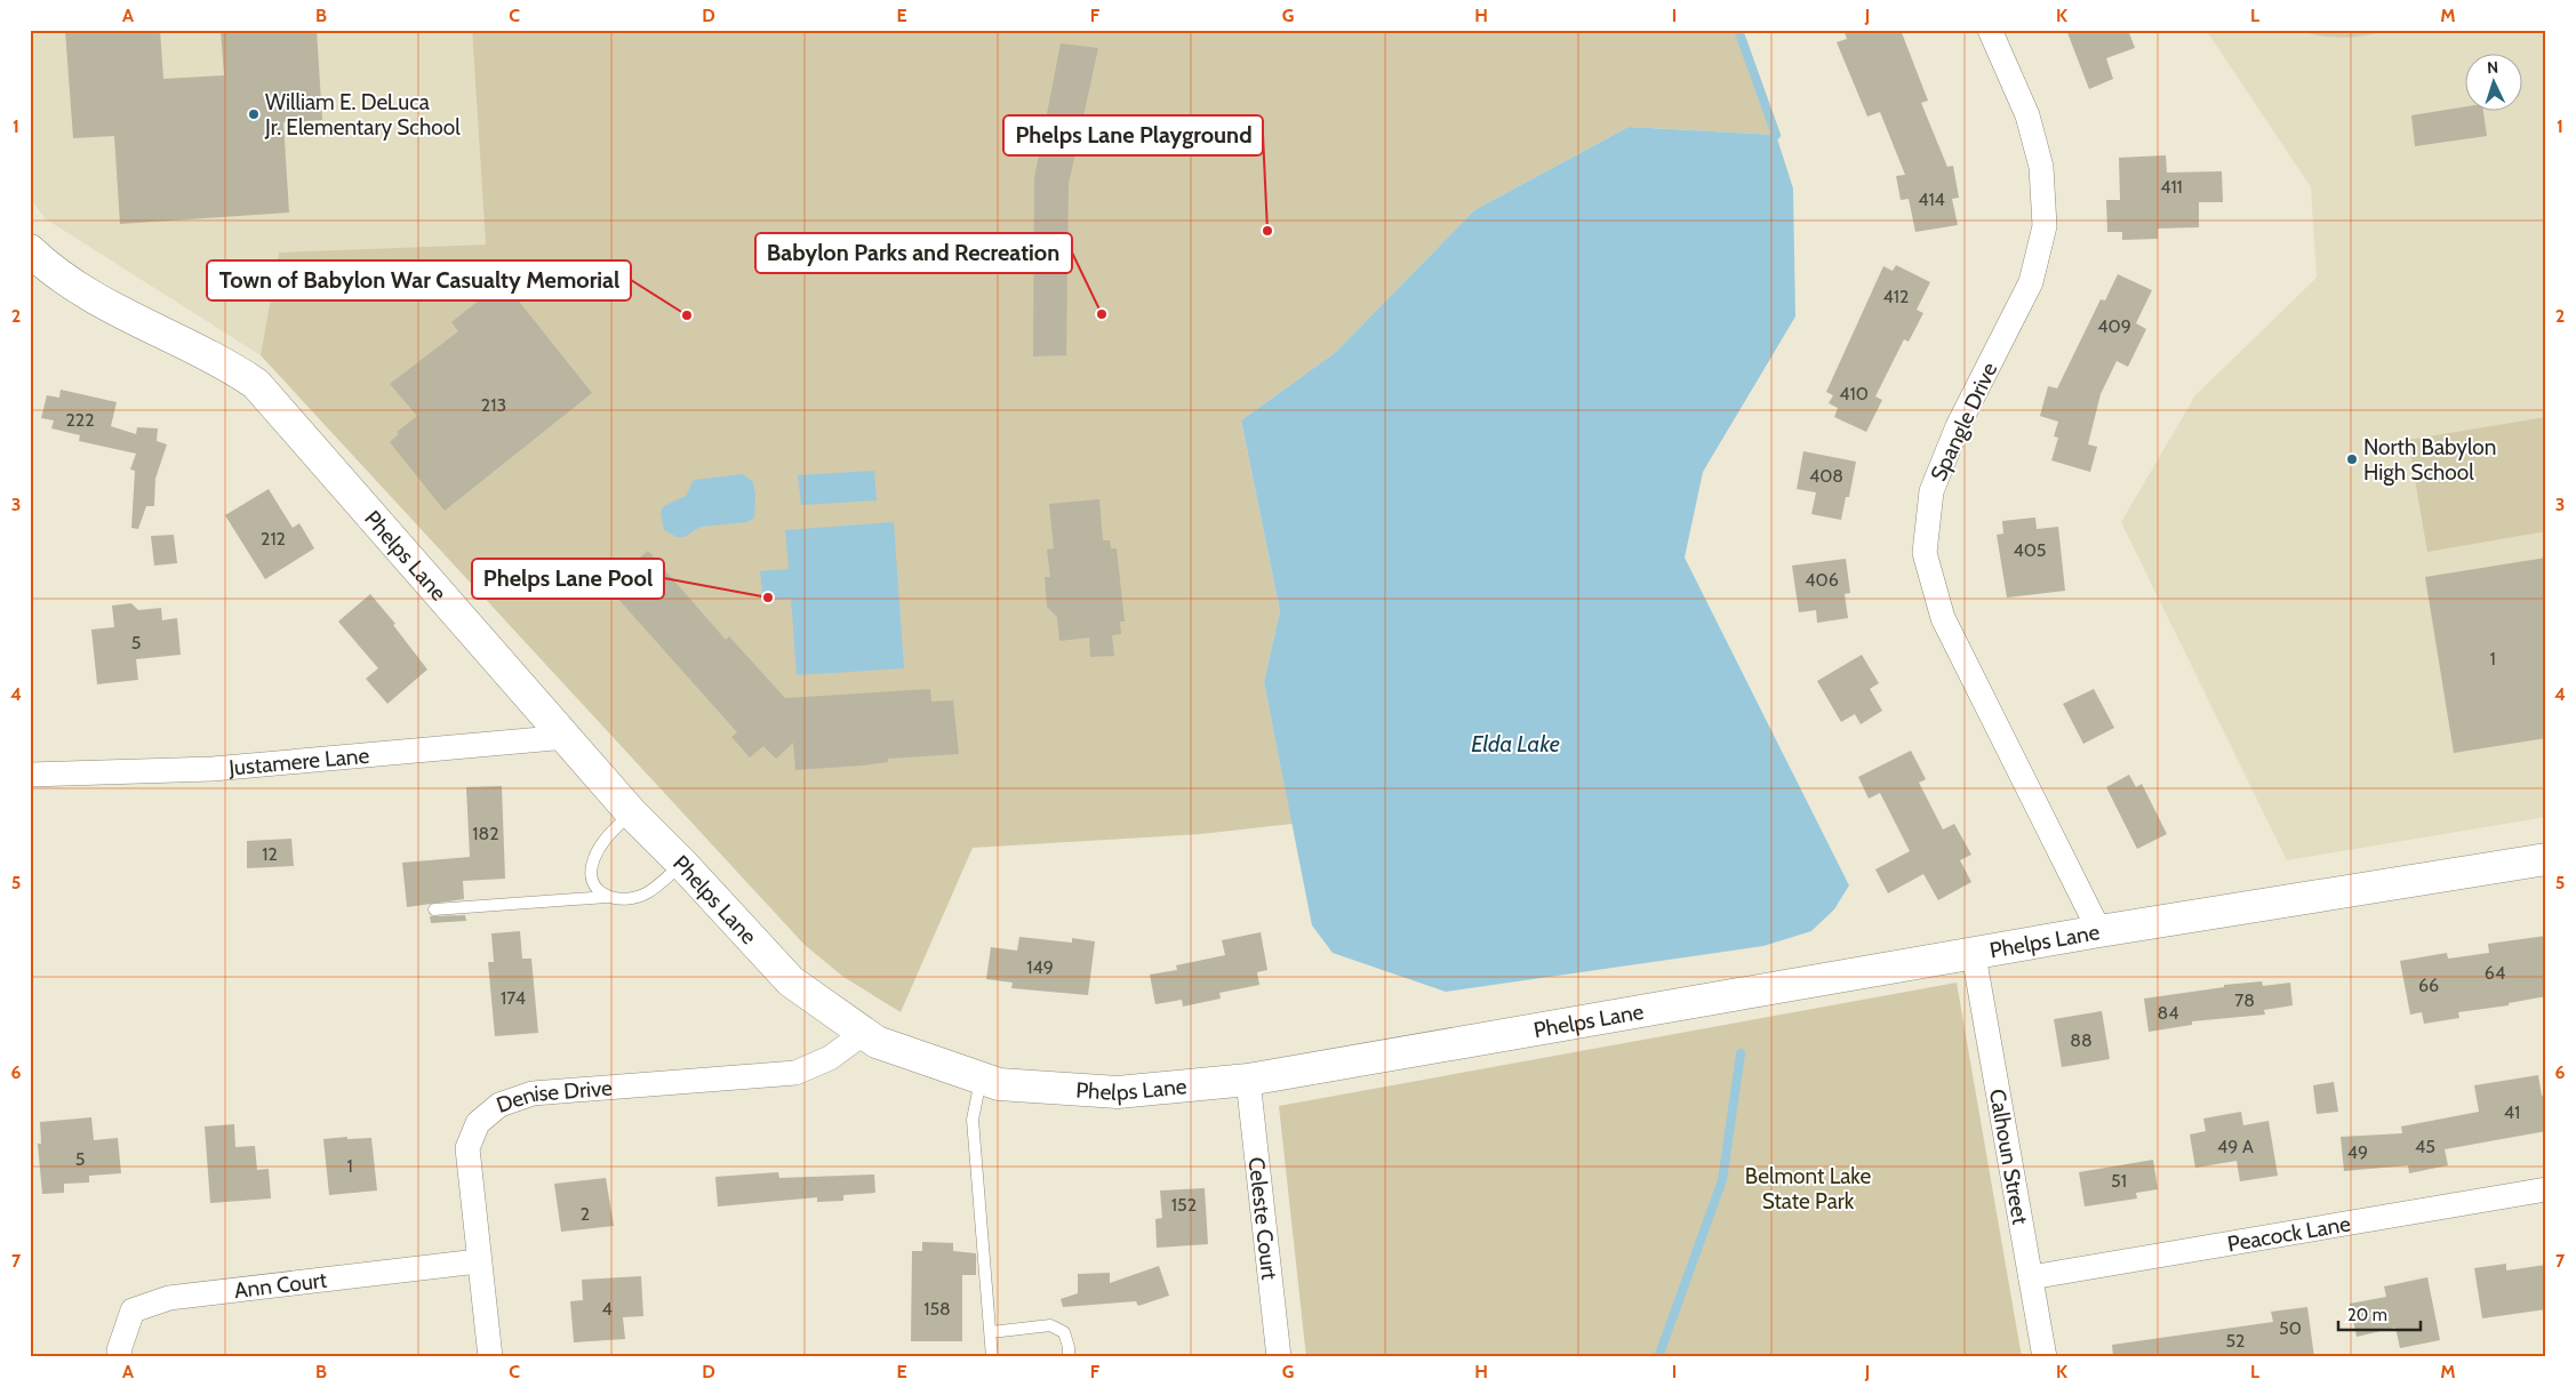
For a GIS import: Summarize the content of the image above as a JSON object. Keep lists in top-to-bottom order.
{
  "streets": {
    "street": [
      "Spangle Drive",
      "Phelps Lane",
      "Justamere Lane",
      "Denise Drive",
      "Calhoun Street",
      "Celeste Court",
      "Peacock Lane",
      "Ann Court"
    ]
  },
  "crossings": [
    ["Spangle Drive", "Phelps Lane"],
    ["Phelps Lane", "Justamere Lane"],
    ["Phelps Lane", "Denise Drive"],
    ["Phelps Lane", "Calhoun Street"],
    ["Phelps Lane", "Celeste Court"],
    ["Denise Drive", "Ann Court"],
    ["Calhoun Street", "Peacock Lane"]
  ],
  "water": ["Elda Lake"],
  "parks": ["Belmont Lake State Park"],
  "places": [
    "William E. DeLuca Jr. Elementary School",
    "Phelps Lane Playground",
    "Babylon Parks and Recreation",
    "Town of Babylon War Casualty Memorial",
    "North Babylon High School",
    "Phelps Lane Pool"
  ],
  "house_numbers": [
    "411",
    "414",
    "412",
    "409",
    "410",
    "213",
    "222",
    "408",
    "212",
    "405",
    "406",
    "5",
    "1",
    "182",
    "12",
    "149",
    "64",
    "66",
    "174",
    "78",
    "84",
    "88",
    "41",
    "49 A",
    "45",
    "49",
    "5",
    "1",
    "51",
    "152",
    "2",
    "4",
    "158",
    "50",
    "52"
  ],
  "scale_bar": "20 m",
  "north": "top",
  "grid": {
    "columns": [
      "A",
      "B",
      "C",
      "D",
      "E",
      "F",
      "G",
      "H",
      "I",
      "J",
      "K",
      "L",
      "M"
    ],
    "rows": [
      "1",
      "2",
      "3",
      "4",
      "5",
      "6",
      "7"
    ]
  }
}
